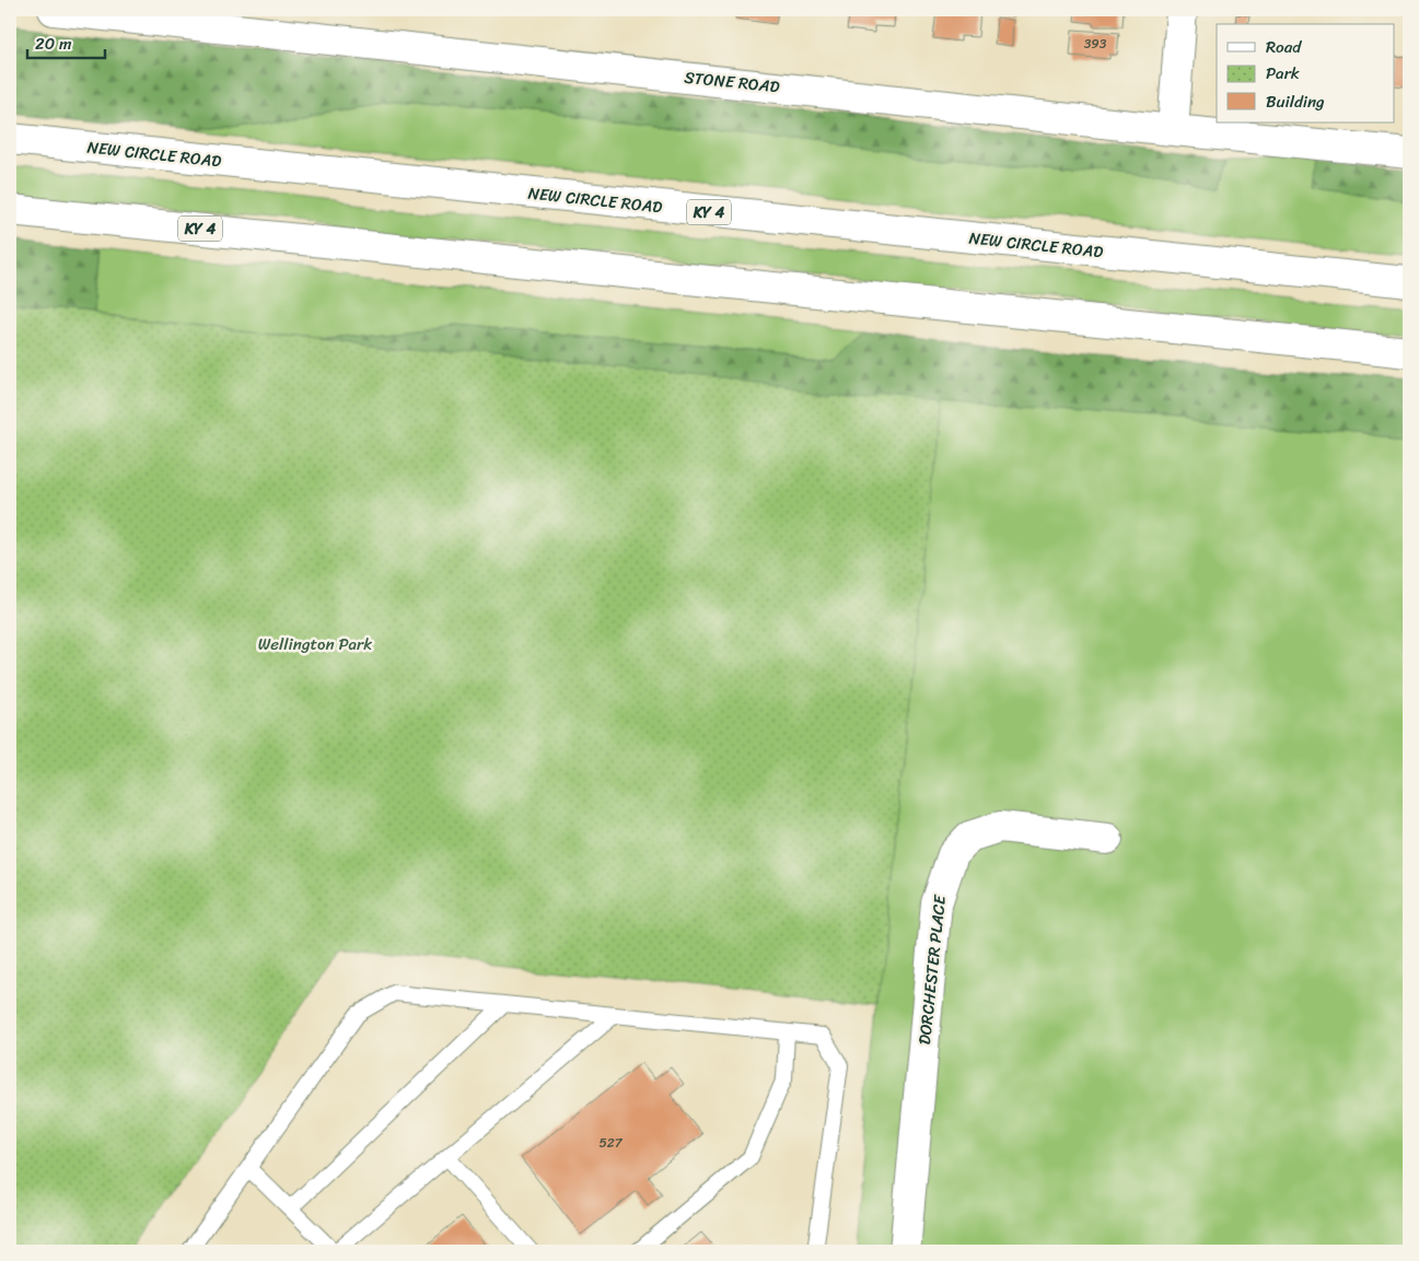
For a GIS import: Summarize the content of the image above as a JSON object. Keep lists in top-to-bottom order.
{
  "streets": {
    "main road": [
      "STONE ROAD",
      "NEW CIRCLE ROAD",
      "KY 4",
      "DORCHESTER PLACE"
    ]
  },
  "parks": ["Wellington Park"],
  "house_numbers": ["393", "527"],
  "legend": ["Road", "Park", "Building"],
  "scale_bar": "20 m"
}
